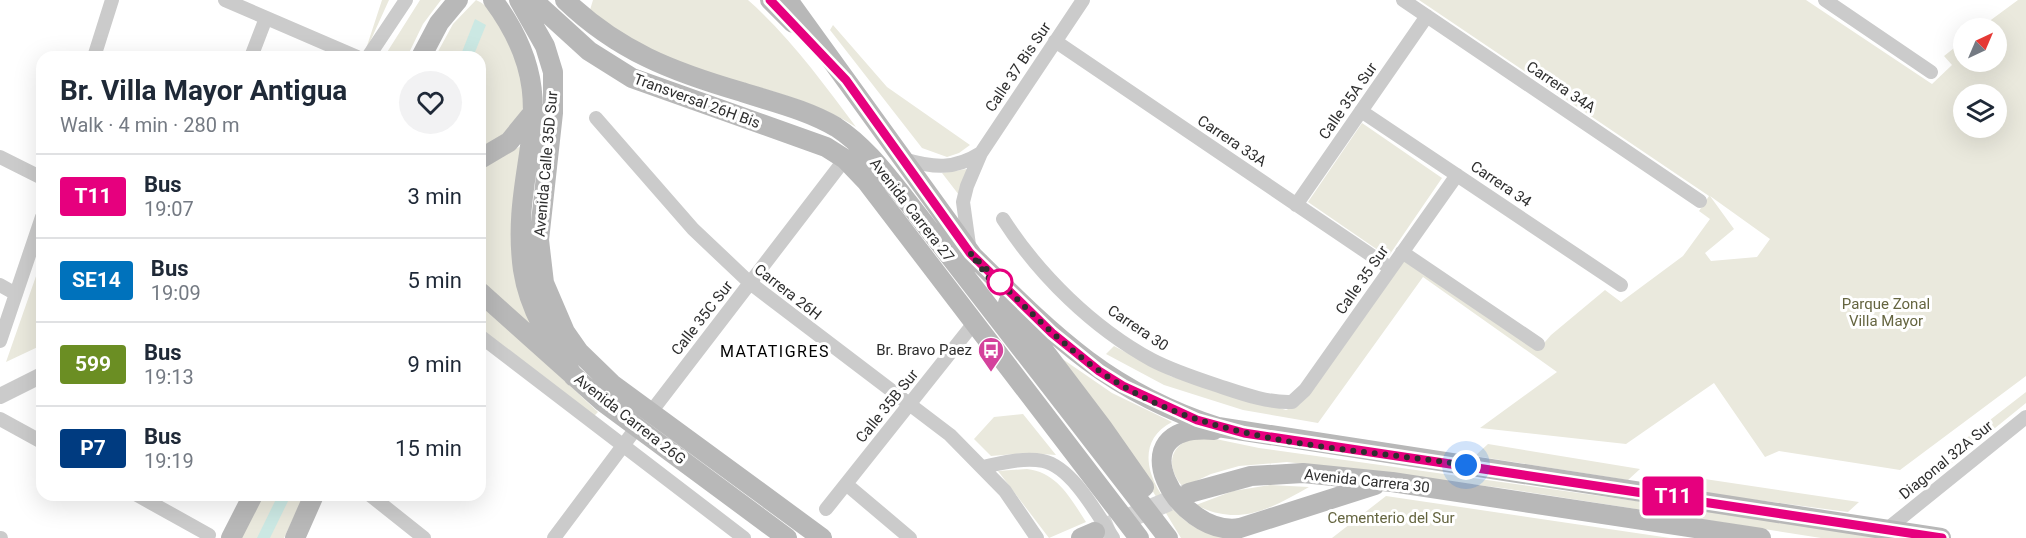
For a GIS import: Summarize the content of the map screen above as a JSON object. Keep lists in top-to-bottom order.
{
  "streets": {
    "main road": [
      "Transversal 26H Bis",
      "Avenida Calle 35D Sur",
      "Avenida Carrera 27",
      "Avenida Carrera 26G",
      "Avenida Carrera 30"
    ],
    "street": [
      "Calle 37 Bis Sur",
      "Carrera 34A",
      "Calle 35A Sur",
      "Carrera 33A",
      "Carrera 34",
      "Calle 35 Sur",
      "Carrera 26H",
      "Calle 35C Sur",
      "Carrera 30",
      "Calle 35B Sur",
      "Diagonal 32A Sur"
    ]
  },
  "crossings": [
    ["Calle 37 Bis Sur", "Carrera 33A"],
    ["Calle 37 Bis Sur", "Avenida Carrera 27"],
    ["Calle 37 Bis Sur", "Avenida Carrera 30"],
    ["Carrera 34A", "Calle 35A Sur"],
    ["Transversal 26H Bis", "Avenida Carrera 27"],
    ["Transversal 26H Bis", "Calle 35C Sur"],
    ["Calle 35A Sur", "Carrera 33A"],
    ["Calle 35A Sur", "Carrera 34"],
    ["Carrera 33A", "Calle 35 Sur"],
    ["Avenida Calle 35D Sur", "Avenida Carrera 26G"],
    ["Carrera 34", "Calle 35 Sur"],
    ["Avenida Carrera 27", "Calle 35C Sur"],
    ["Avenida Carrera 27", "Calle 35B Sur"],
    ["Avenida Carrera 27", "Avenida Carrera 30"],
    ["Calle 35 Sur", "Carrera 30"],
    ["Carrera 26H", "Calle 35C Sur"],
    ["Carrera 26H", "Calle 35B Sur"],
    ["Calle 35C Sur", "Avenida Carrera 26G"],
    ["Diagonal 32A Sur", "Avenida Carrera 30"]
  ],
  "districts": ["MATATIGRES"],
  "parks": ["Parque Zonal Villa Mayor", "Cementerio del Sur"],
  "places": {
    "bus stop": ["Br. Bravo Paez"]
  },
  "lines": ["bus line T11"],
  "north": "top right",
  "page": {
    "on_map": "T11",
    "heading": ["Br. Villa Mayor Antigua", "Walk · 4 min · 280 m"],
    "list": [
      {
        "mark": "T11",
        "name": "Bus",
        "note": "19:07",
        "value": "3 min"
      },
      {
        "mark": "SE14",
        "name": "Bus",
        "note": "19:09",
        "value": "5 min"
      },
      {
        "mark": "599",
        "name": "Bus",
        "note": "19:13",
        "value": "9 min"
      },
      {
        "mark": "P7",
        "name": "Bus",
        "note": "19:19",
        "value": "15 min"
      }
    ]
  }
}
